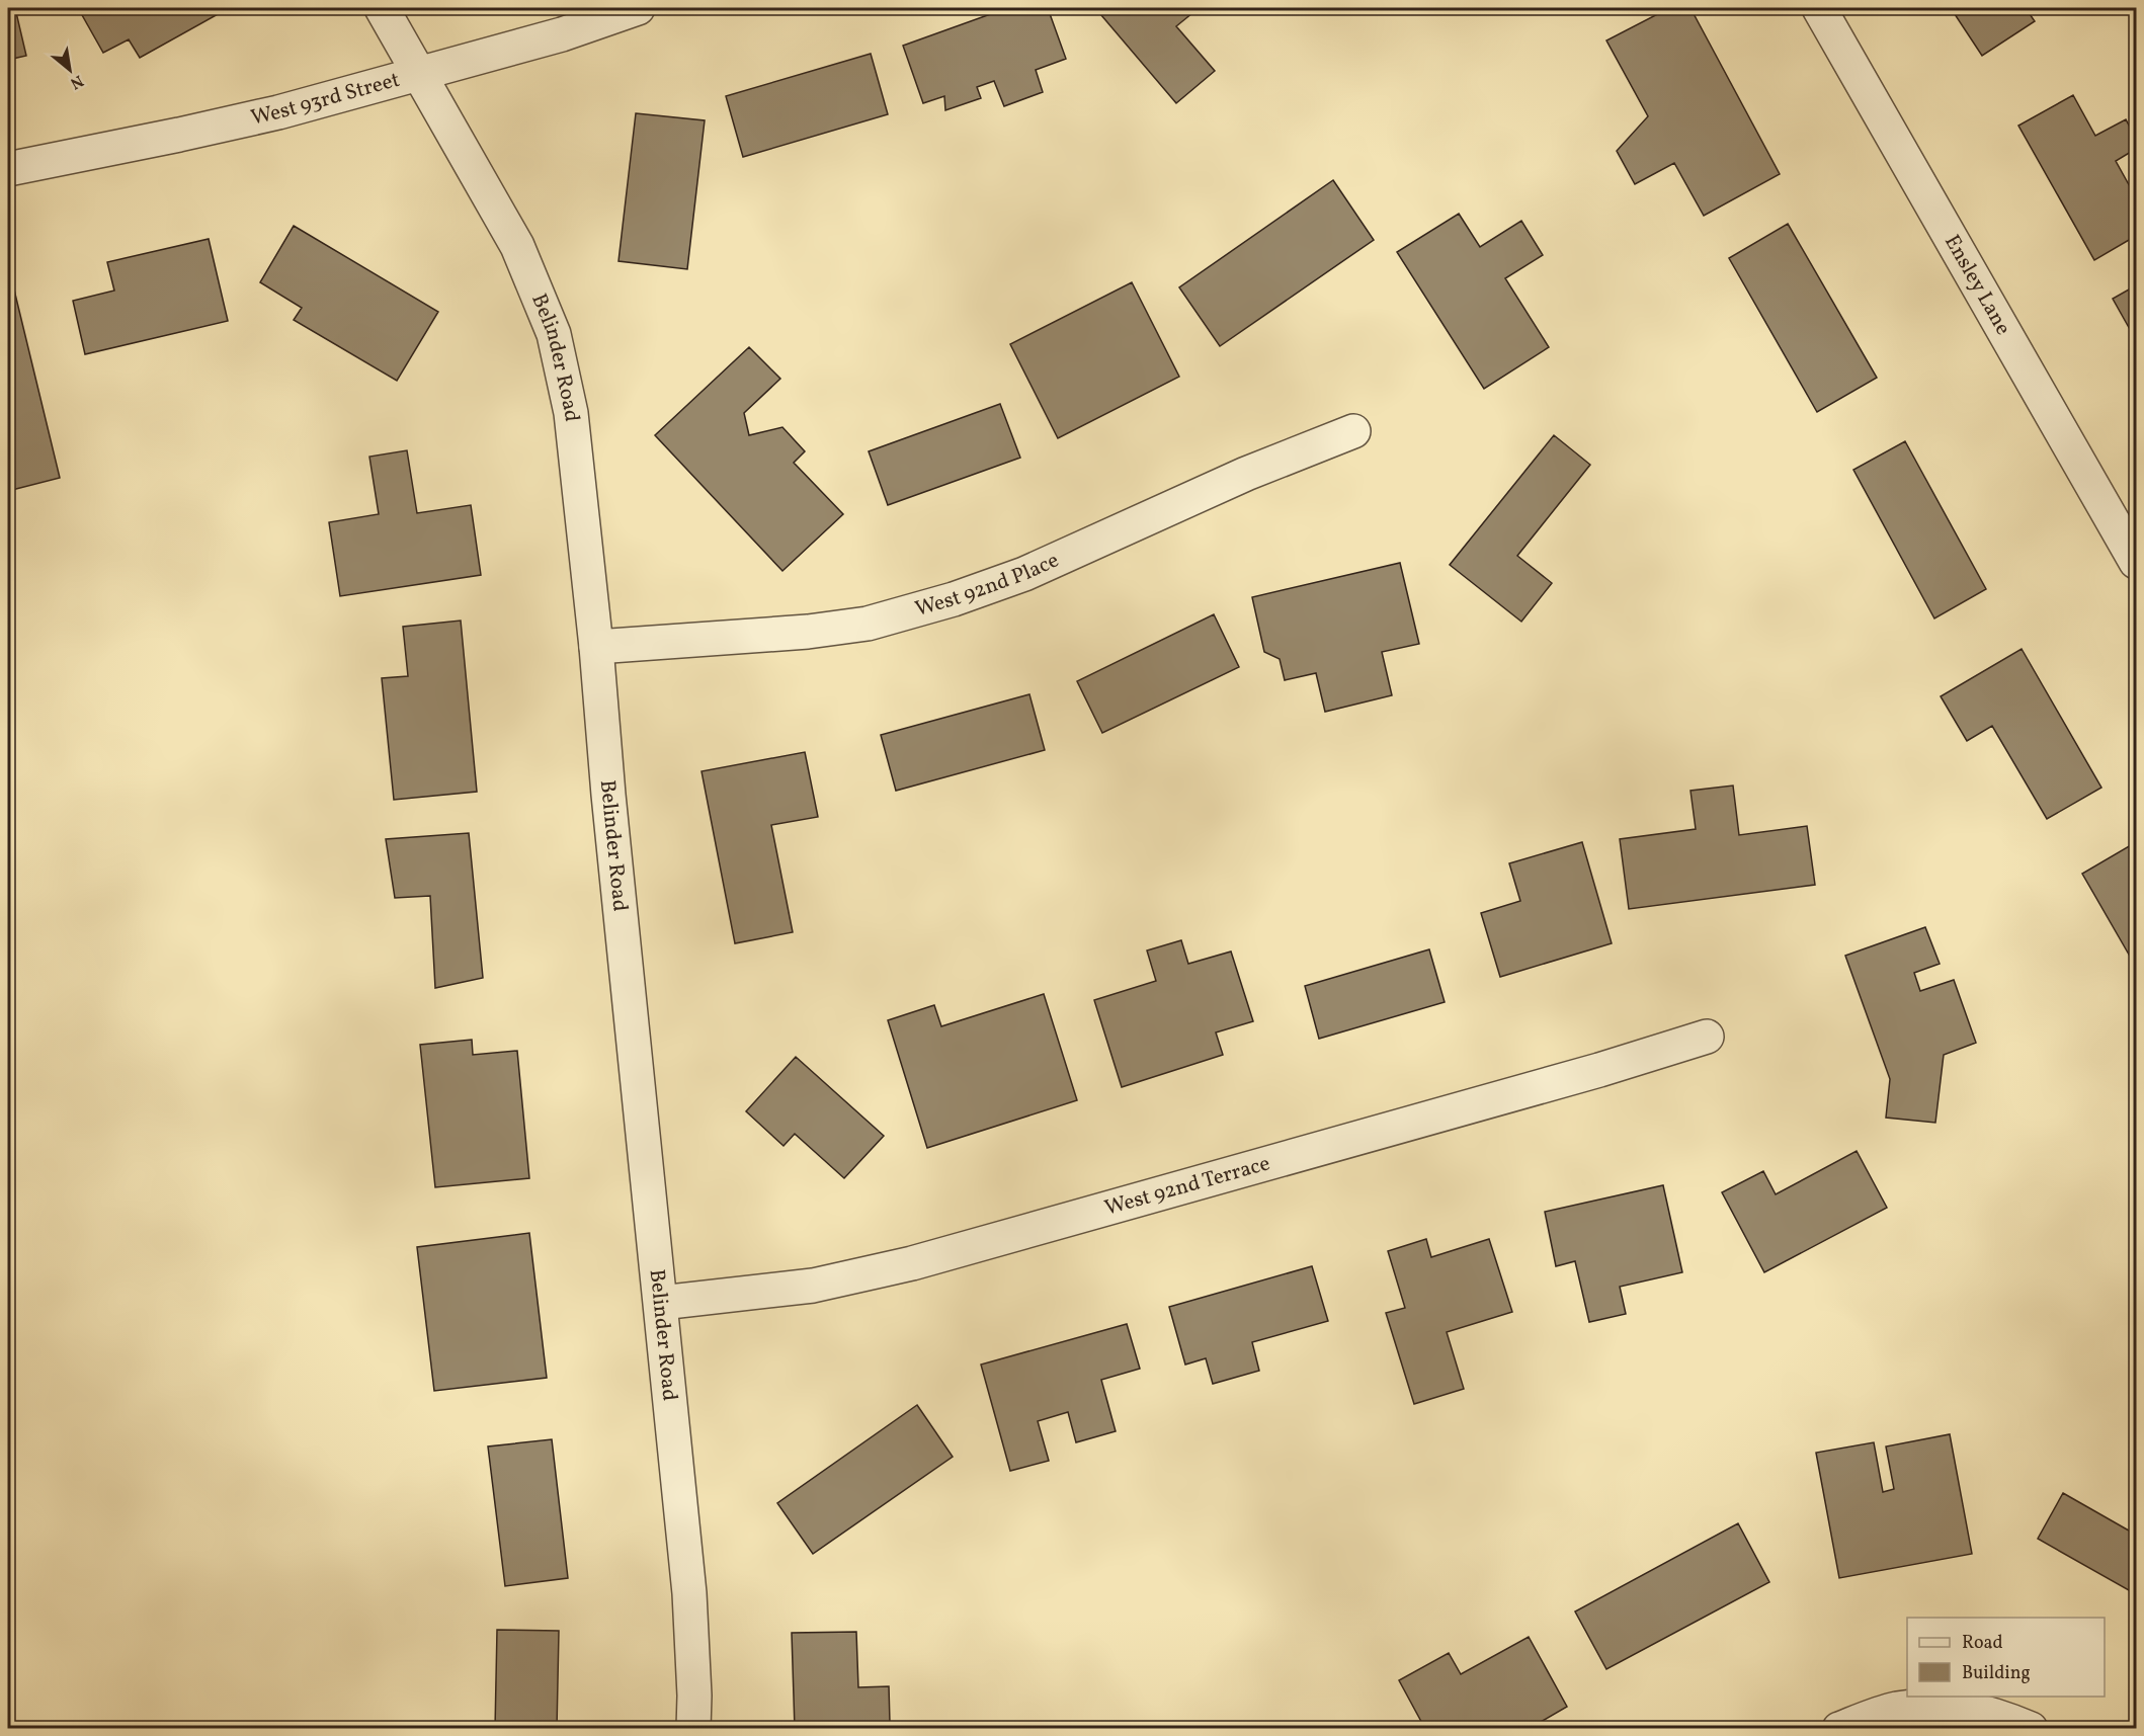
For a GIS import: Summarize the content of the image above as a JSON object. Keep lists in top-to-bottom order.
{
  "streets": {
    "street": [
      "West 93rd Street",
      "Ensley Lane",
      "Belinder Road",
      "West 92nd Place",
      "West 92nd Terrace"
    ]
  },
  "crossings": [
    ["West 93rd Street", "Belinder Road"],
    ["Belinder Road", "West 92nd Place"],
    ["Belinder Road", "West 92nd Terrace"]
  ],
  "legend": ["Road", "Building"],
  "north": "bottom right"
}
